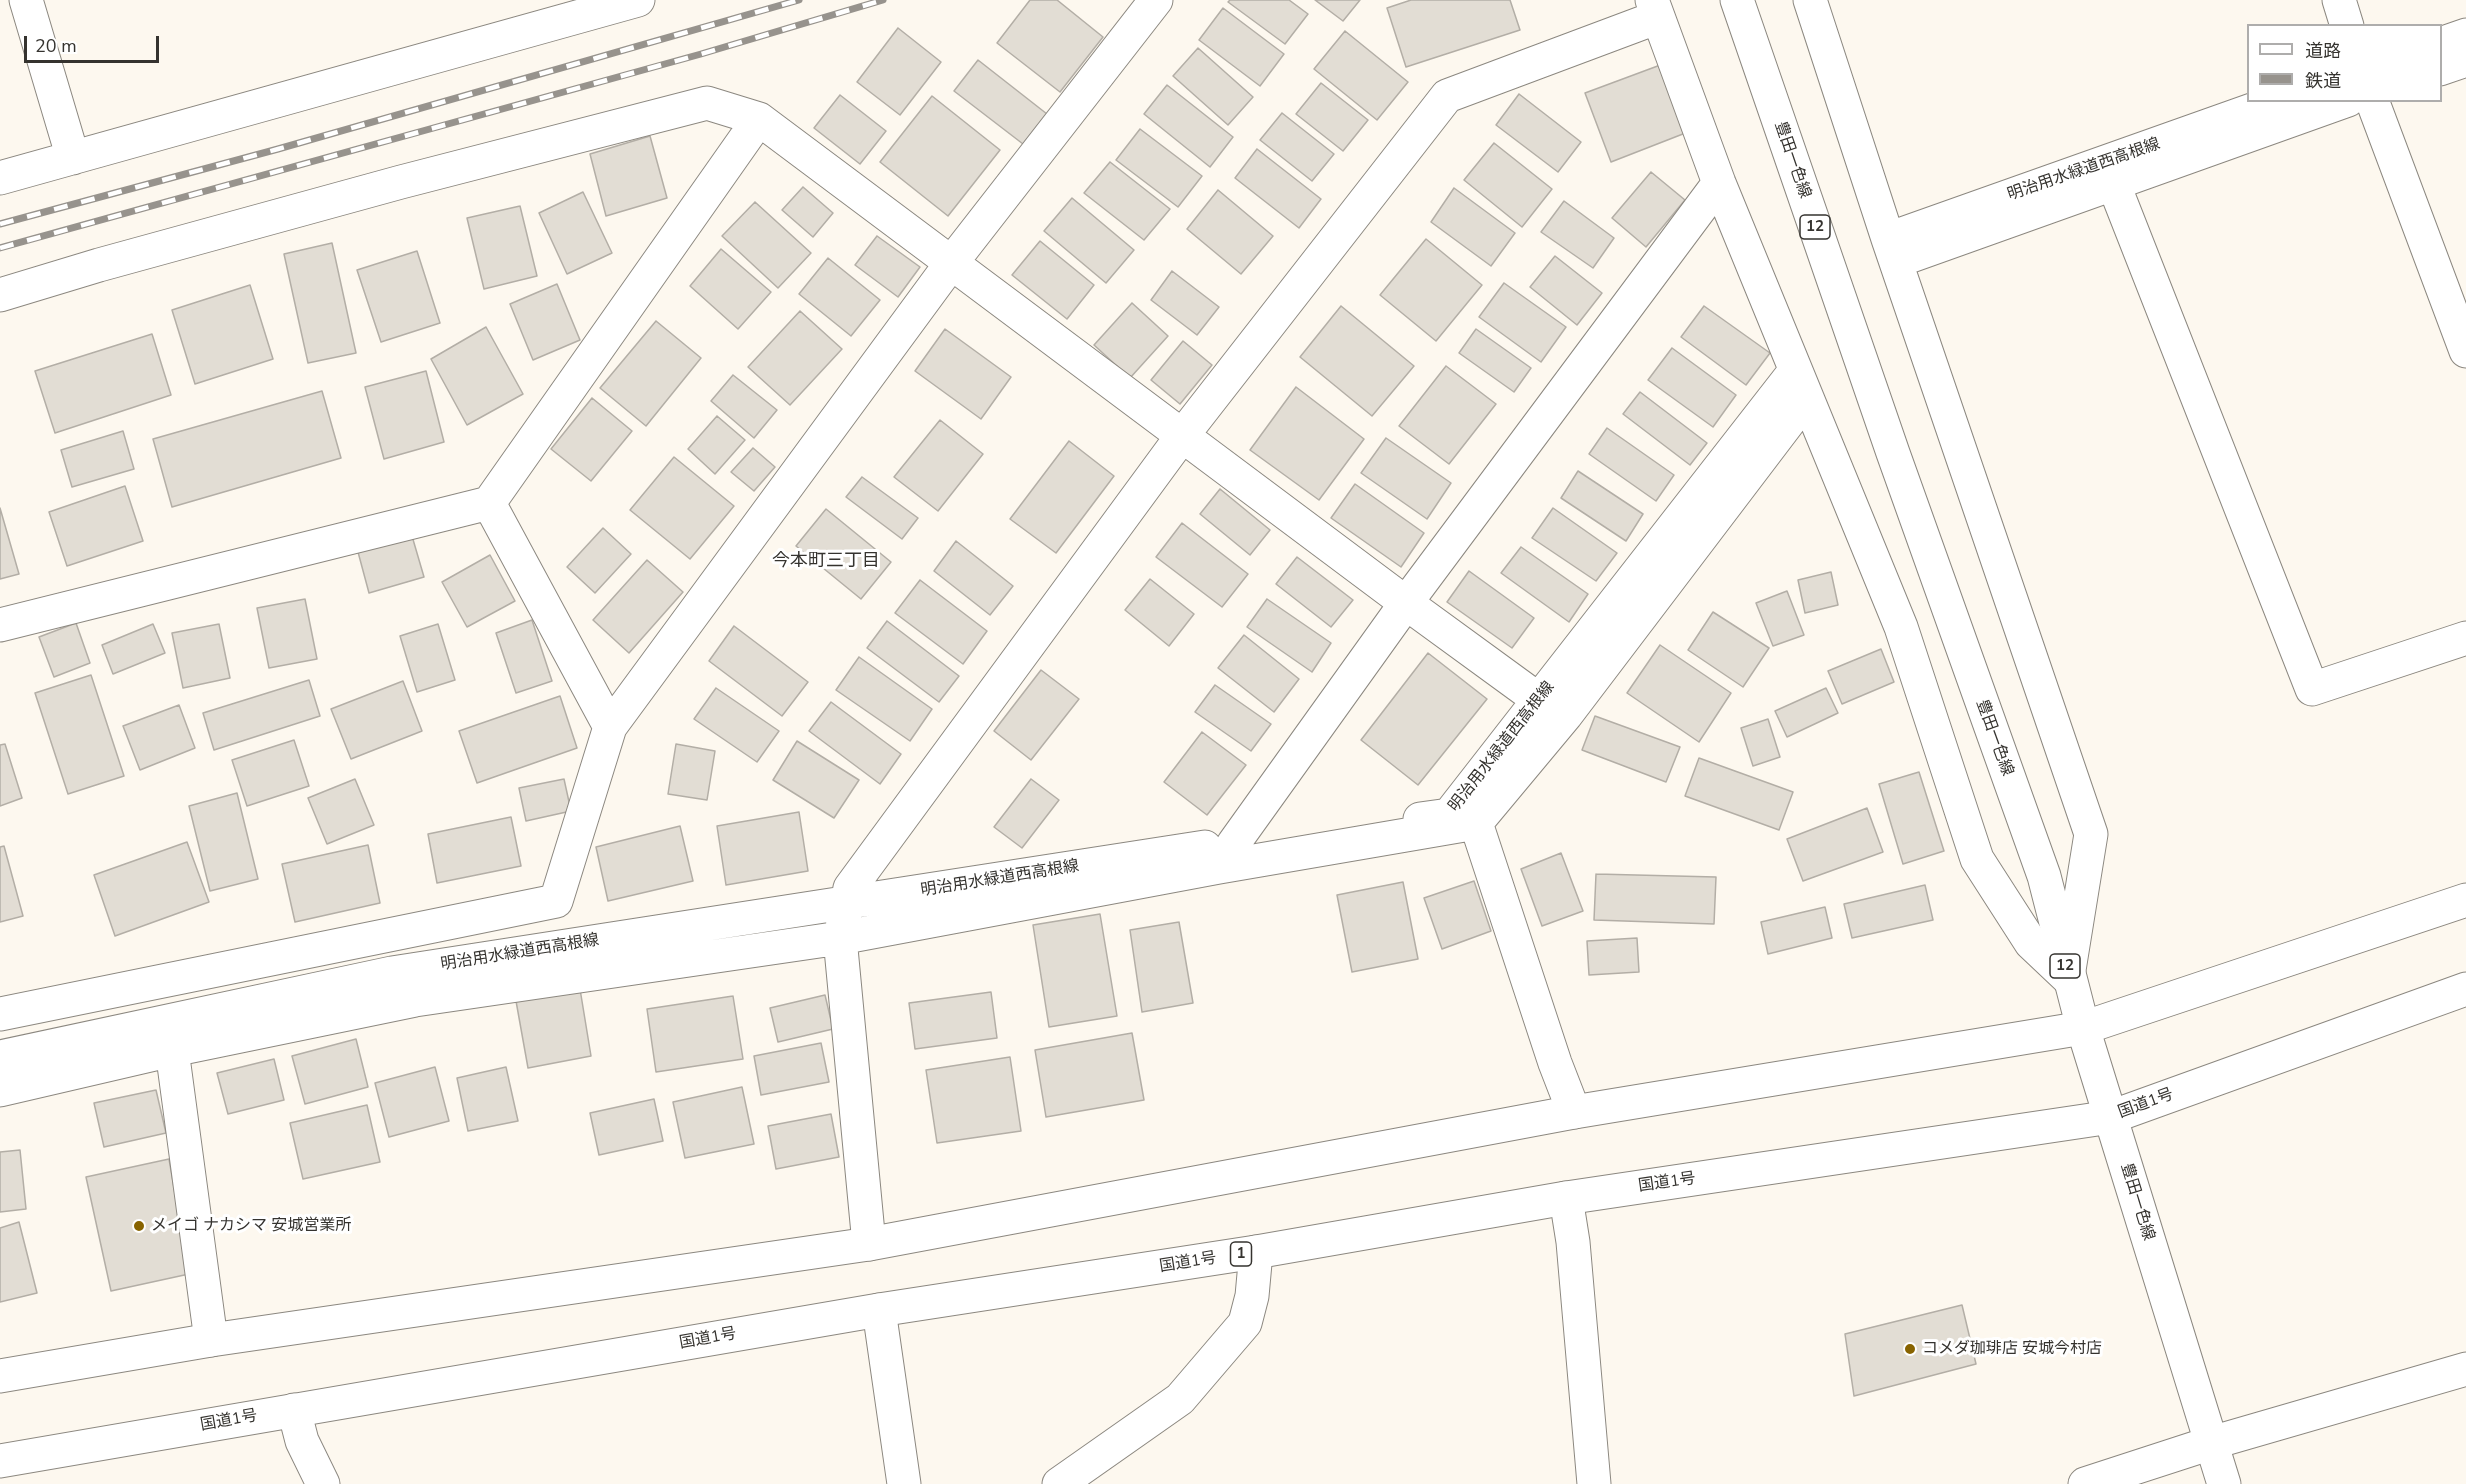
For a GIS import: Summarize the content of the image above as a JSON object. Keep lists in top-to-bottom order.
{
  "streets": {
    "main road": [
      "豊田一色線",
      "明治用水緑道西高根線",
      "12",
      "国道1号",
      "1"
    ]
  },
  "crossings": [
    ["豊田一色線", "国道1号"]
  ],
  "districts": ["今本町三丁目"],
  "places": ["メイゴ ナカシマ 安城営業所", "コメダ珈琲店 安城今村店"],
  "legend": ["道路", "鉄道"],
  "scale_bar": "20 m"
}
